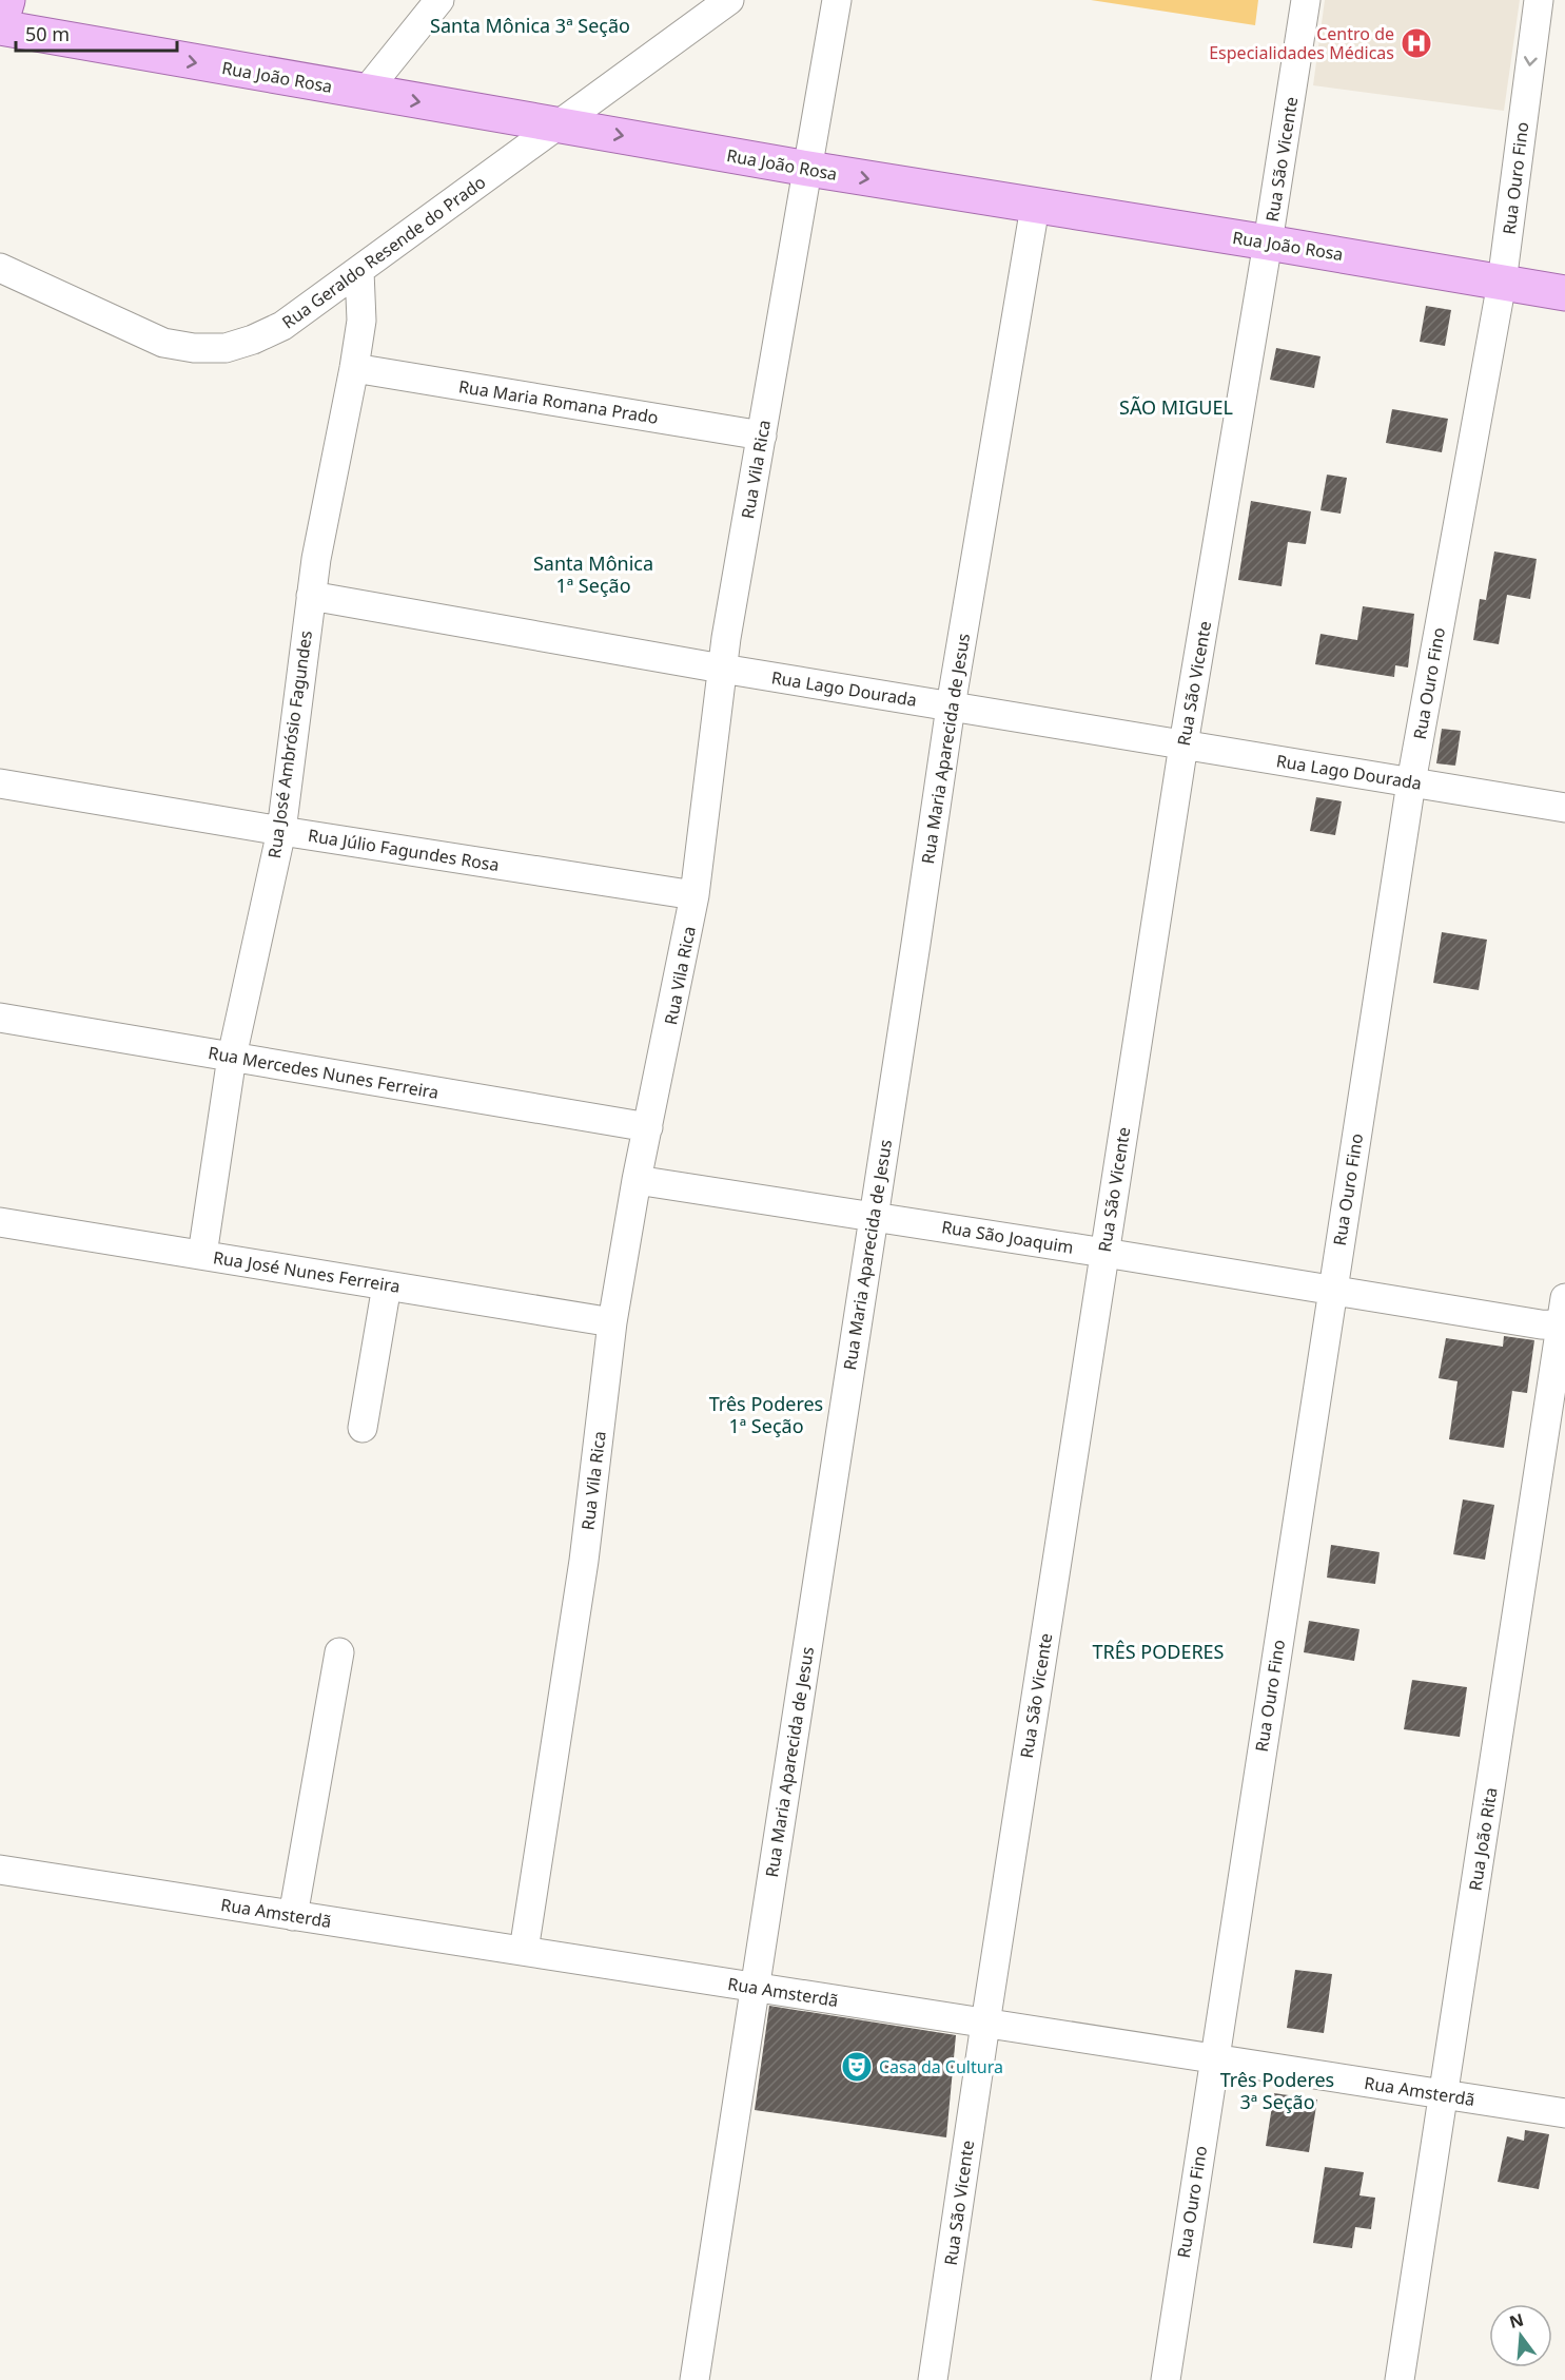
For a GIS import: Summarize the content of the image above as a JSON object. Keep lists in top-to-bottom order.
{
  "streets": {
    "main road": ["Rua João Rosa"],
    "street": [
      "Rua São Vicente",
      "Rua Ouro Fino",
      "Rua Geraldo Resende do Prado",
      "Rua Maria Romana Prado",
      "Rua Vila Rica",
      "Rua Lago Dourada",
      "Rua José Ambrósio Fagundes",
      "Rua Maria Aparecida de Jesus",
      "Rua Júlio Fagundes Rosa",
      "Rua Mercedes Nunes Ferreira",
      "Rua São Joaquim",
      "Rua José Nunes Ferreira",
      "Rua João Rita",
      "Rua Amsterdã"
    ]
  },
  "crossings": [
    ["Rua João Rosa", "Rua São Vicente"],
    ["Rua João Rosa", "Rua Ouro Fino"],
    ["Rua João Rosa", "Rua Geraldo Resende do Prado"],
    ["Rua João Rosa", "Rua Vila Rica"],
    ["Rua João Rosa", "Rua Maria Aparecida de Jesus"],
    ["Rua São Vicente", "Rua Lago Dourada"],
    ["Rua São Vicente", "Rua São Joaquim"],
    ["Rua São Vicente", "Rua Amsterdã"],
    ["Rua Ouro Fino", "Rua Lago Dourada"],
    ["Rua Ouro Fino", "Rua São Joaquim"],
    ["Rua Ouro Fino", "Rua Amsterdã"],
    ["Rua Geraldo Resende do Prado", "Rua José Ambrósio Fagundes"],
    ["Rua Maria Romana Prado", "Rua Vila Rica"],
    ["Rua Maria Romana Prado", "Rua José Ambrósio Fagundes"],
    ["Rua Vila Rica", "Rua Lago Dourada"],
    ["Rua Vila Rica", "Rua Júlio Fagundes Rosa"],
    ["Rua Vila Rica", "Rua Mercedes Nunes Ferreira"],
    ["Rua Vila Rica", "Rua São Joaquim"],
    ["Rua Vila Rica", "Rua José Nunes Ferreira"],
    ["Rua Vila Rica", "Rua Amsterdã"],
    ["Rua Lago Dourada", "Rua José Ambrósio Fagundes"],
    ["Rua Lago Dourada", "Rua Maria Aparecida de Jesus"],
    ["Rua José Ambrósio Fagundes", "Rua Júlio Fagundes Rosa"],
    ["Rua José Ambrósio Fagundes", "Rua Mercedes Nunes Ferreira"],
    ["Rua José Ambrósio Fagundes", "Rua José Nunes Ferreira"],
    ["Rua Maria Aparecida de Jesus", "Rua São Joaquim"],
    ["Rua Maria Aparecida de Jesus", "Rua Amsterdã"],
    ["Rua São Joaquim", "Rua João Rita"],
    ["Rua João Rita", "Rua Amsterdã"]
  ],
  "one_way": ["Rua João Rosa"],
  "districts": [
    "Santa Mônica 3ª Seção",
    "SÃO MIGUEL",
    "Santa Mônica 1ª Seção",
    "Três Poderes 1ª Seção",
    "TRÊS PODERES",
    "Três Poderes 3ª Seção"
  ],
  "places": {
    "hospital": ["Centro de Especialidades Médicas"],
    "theatre": ["Casa da Cultura"]
  },
  "scale_bar": "50 m",
  "north": "top"
}
